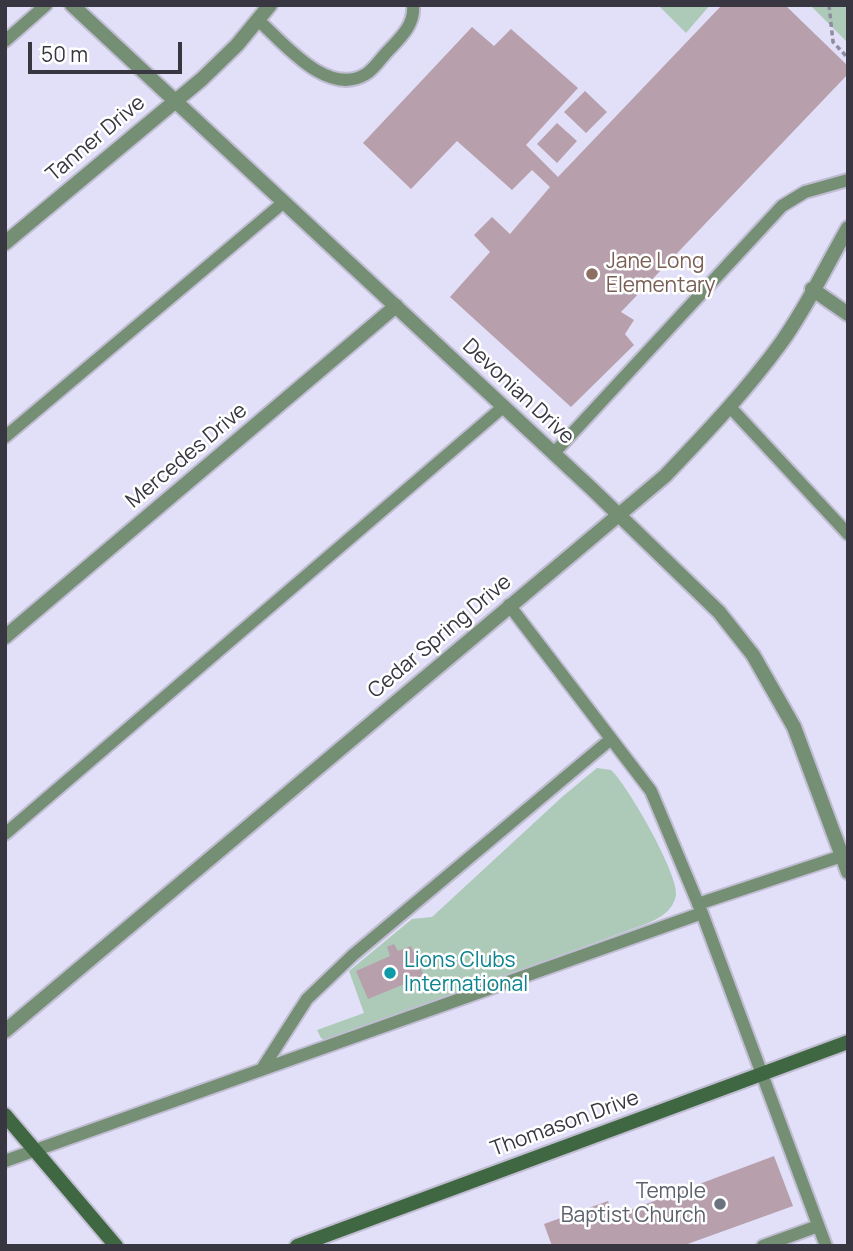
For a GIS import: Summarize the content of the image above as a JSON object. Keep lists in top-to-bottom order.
{
  "streets": {
    "main road": ["Thomason Drive"],
    "street": [
      "Tanner Drive",
      "Devonian Drive",
      "Mercedes Drive",
      "Cedar Spring Drive"
    ]
  },
  "crossings": [
    ["Tanner Drive", "Devonian Drive"],
    ["Devonian Drive", "Mercedes Drive"],
    ["Devonian Drive", "Cedar Spring Drive"]
  ],
  "places": ["Jane Long Elementary", "Lions Clubs International", "Temple Baptist Church"],
  "scale_bar": "50 m"
}
